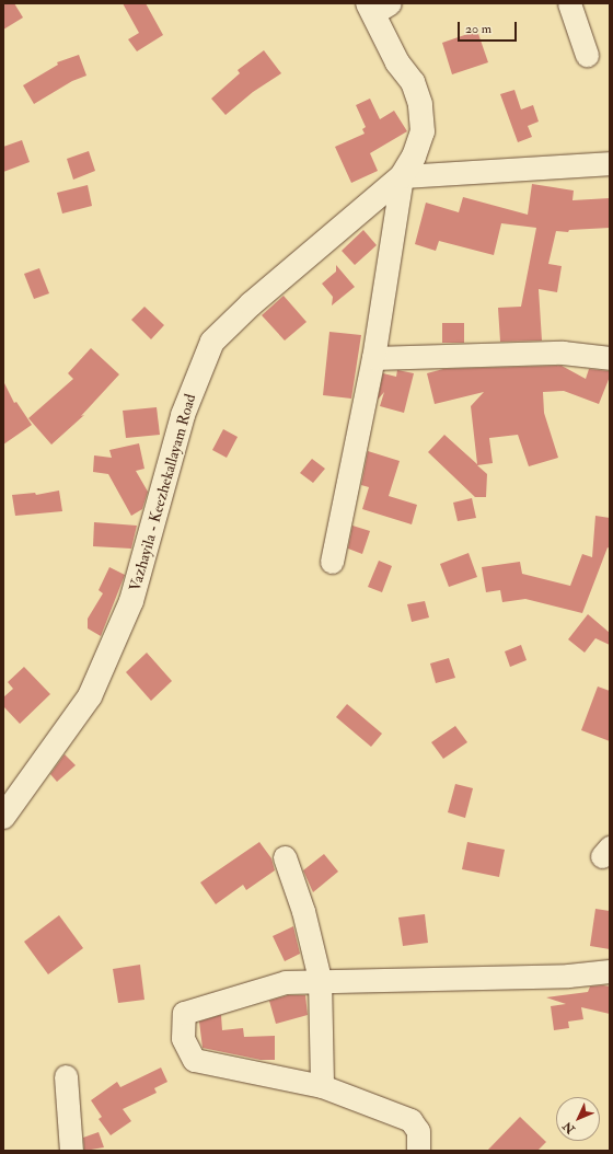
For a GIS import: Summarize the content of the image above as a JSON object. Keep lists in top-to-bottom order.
{
  "streets": {
    "street": ["Vazhayila - Keezhekallayam Road"]
  },
  "scale_bar": "20 m",
  "north": "bottom left"
}
